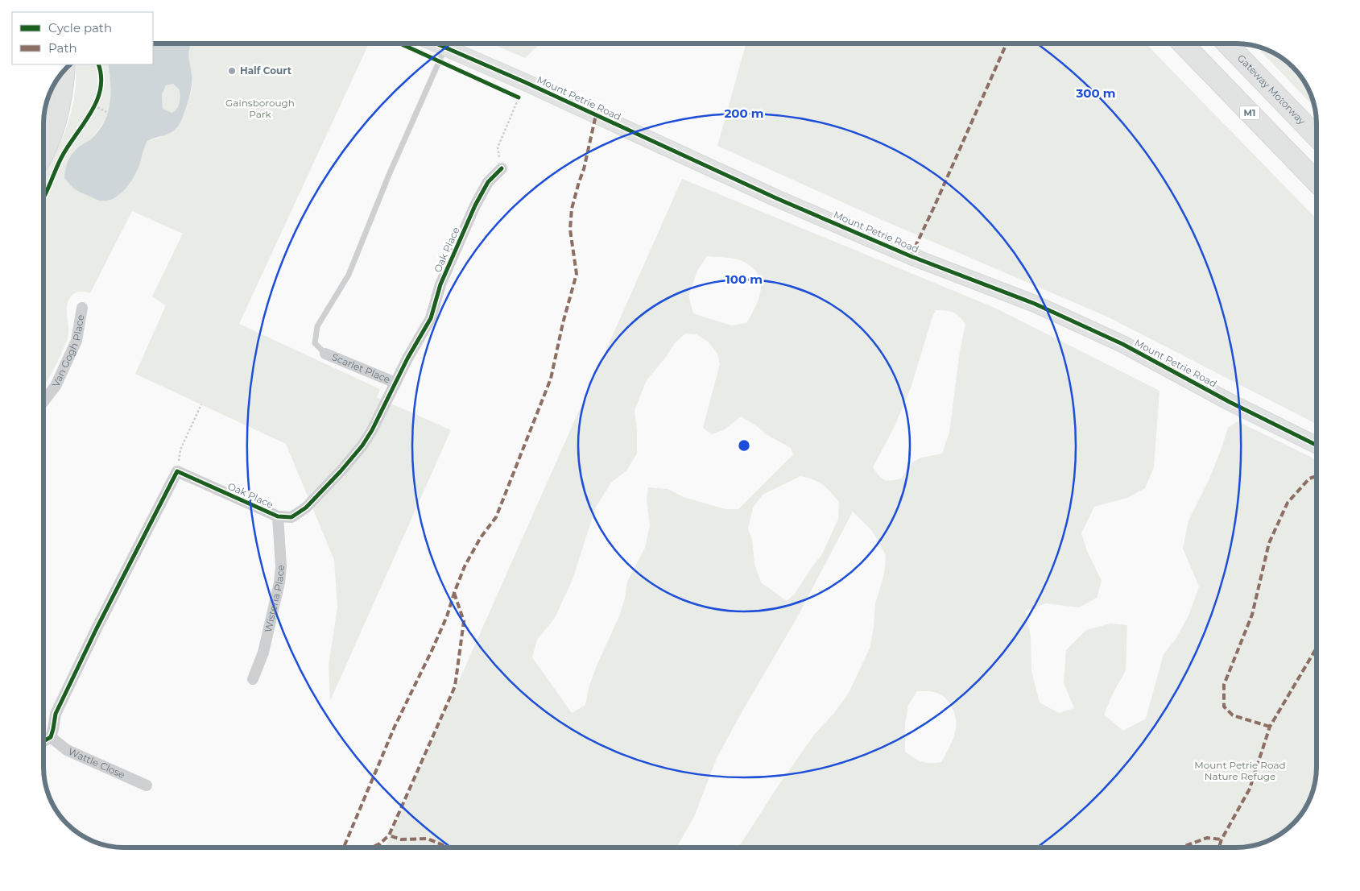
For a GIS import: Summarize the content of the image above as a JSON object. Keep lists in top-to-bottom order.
{
  "streets": {
    "highway": ["Gateway Motorway", "M1"],
    "street": [
      "Mount Petrie Road",
      "Oak Place",
      "Van Gogh Place",
      "Scarlet Place",
      "Wisteria Place",
      "Wattle Close"
    ]
  },
  "crossings": [
    ["Oak Place", "Scarlet Place"],
    ["Oak Place", "Wisteria Place"]
  ],
  "parks": ["Gainsborough Park", "Mount Petrie Road Nature Refuge"],
  "places": ["Half Court"],
  "legend": ["Cycle path", "Path"],
  "rings": ["300 m", "200 m", "100 m"]
}
